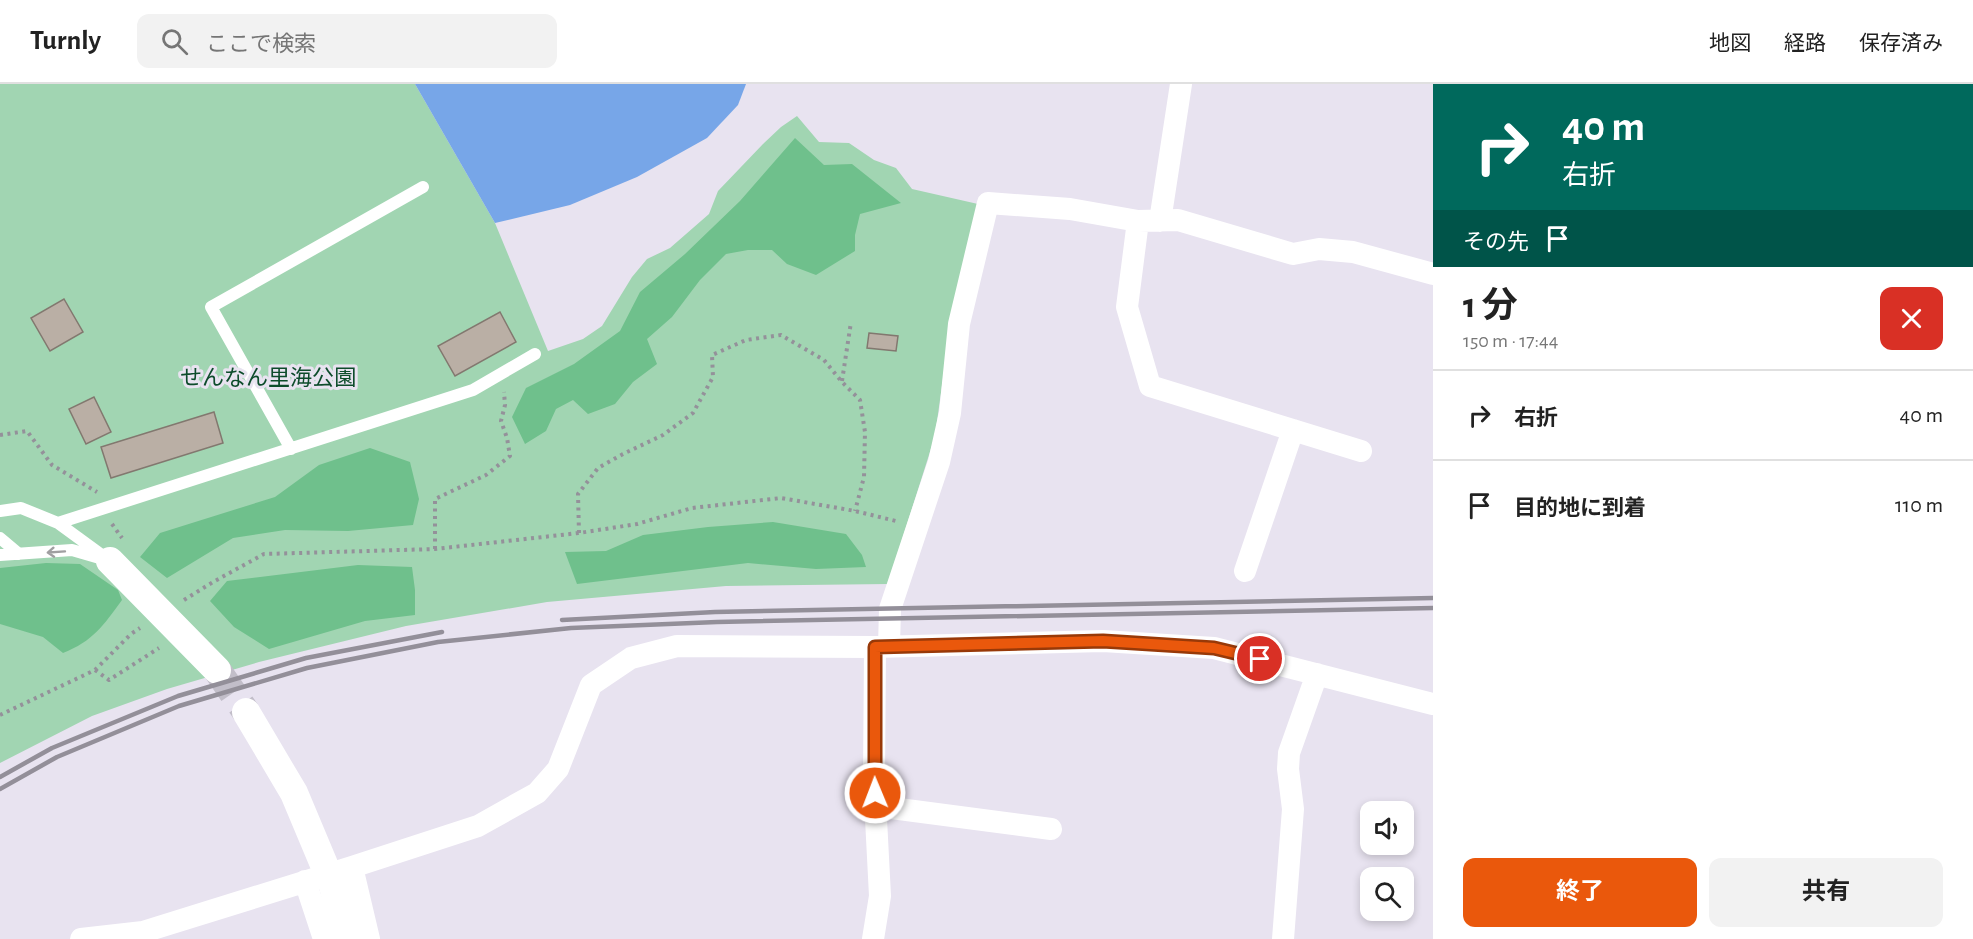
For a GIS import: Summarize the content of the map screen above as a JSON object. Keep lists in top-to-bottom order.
{
  "parks": ["せんなん里海公園"],
  "page": {
    "header": "Turnly",
    "search": "ここで検索",
    "nav": ["地図", "経路", "保存済み"],
    "turn": ["40 m", "右折"],
    "then": "その先",
    "heading": ["1 分", "150 m · 17:44"],
    "list": [
      {
        "name": "右折",
        "value": "40 m"
      },
      {
        "name": "目的地に到着",
        "value": "110 m"
      }
    ],
    "buttons": ["終了", "共有"]
  }
}
